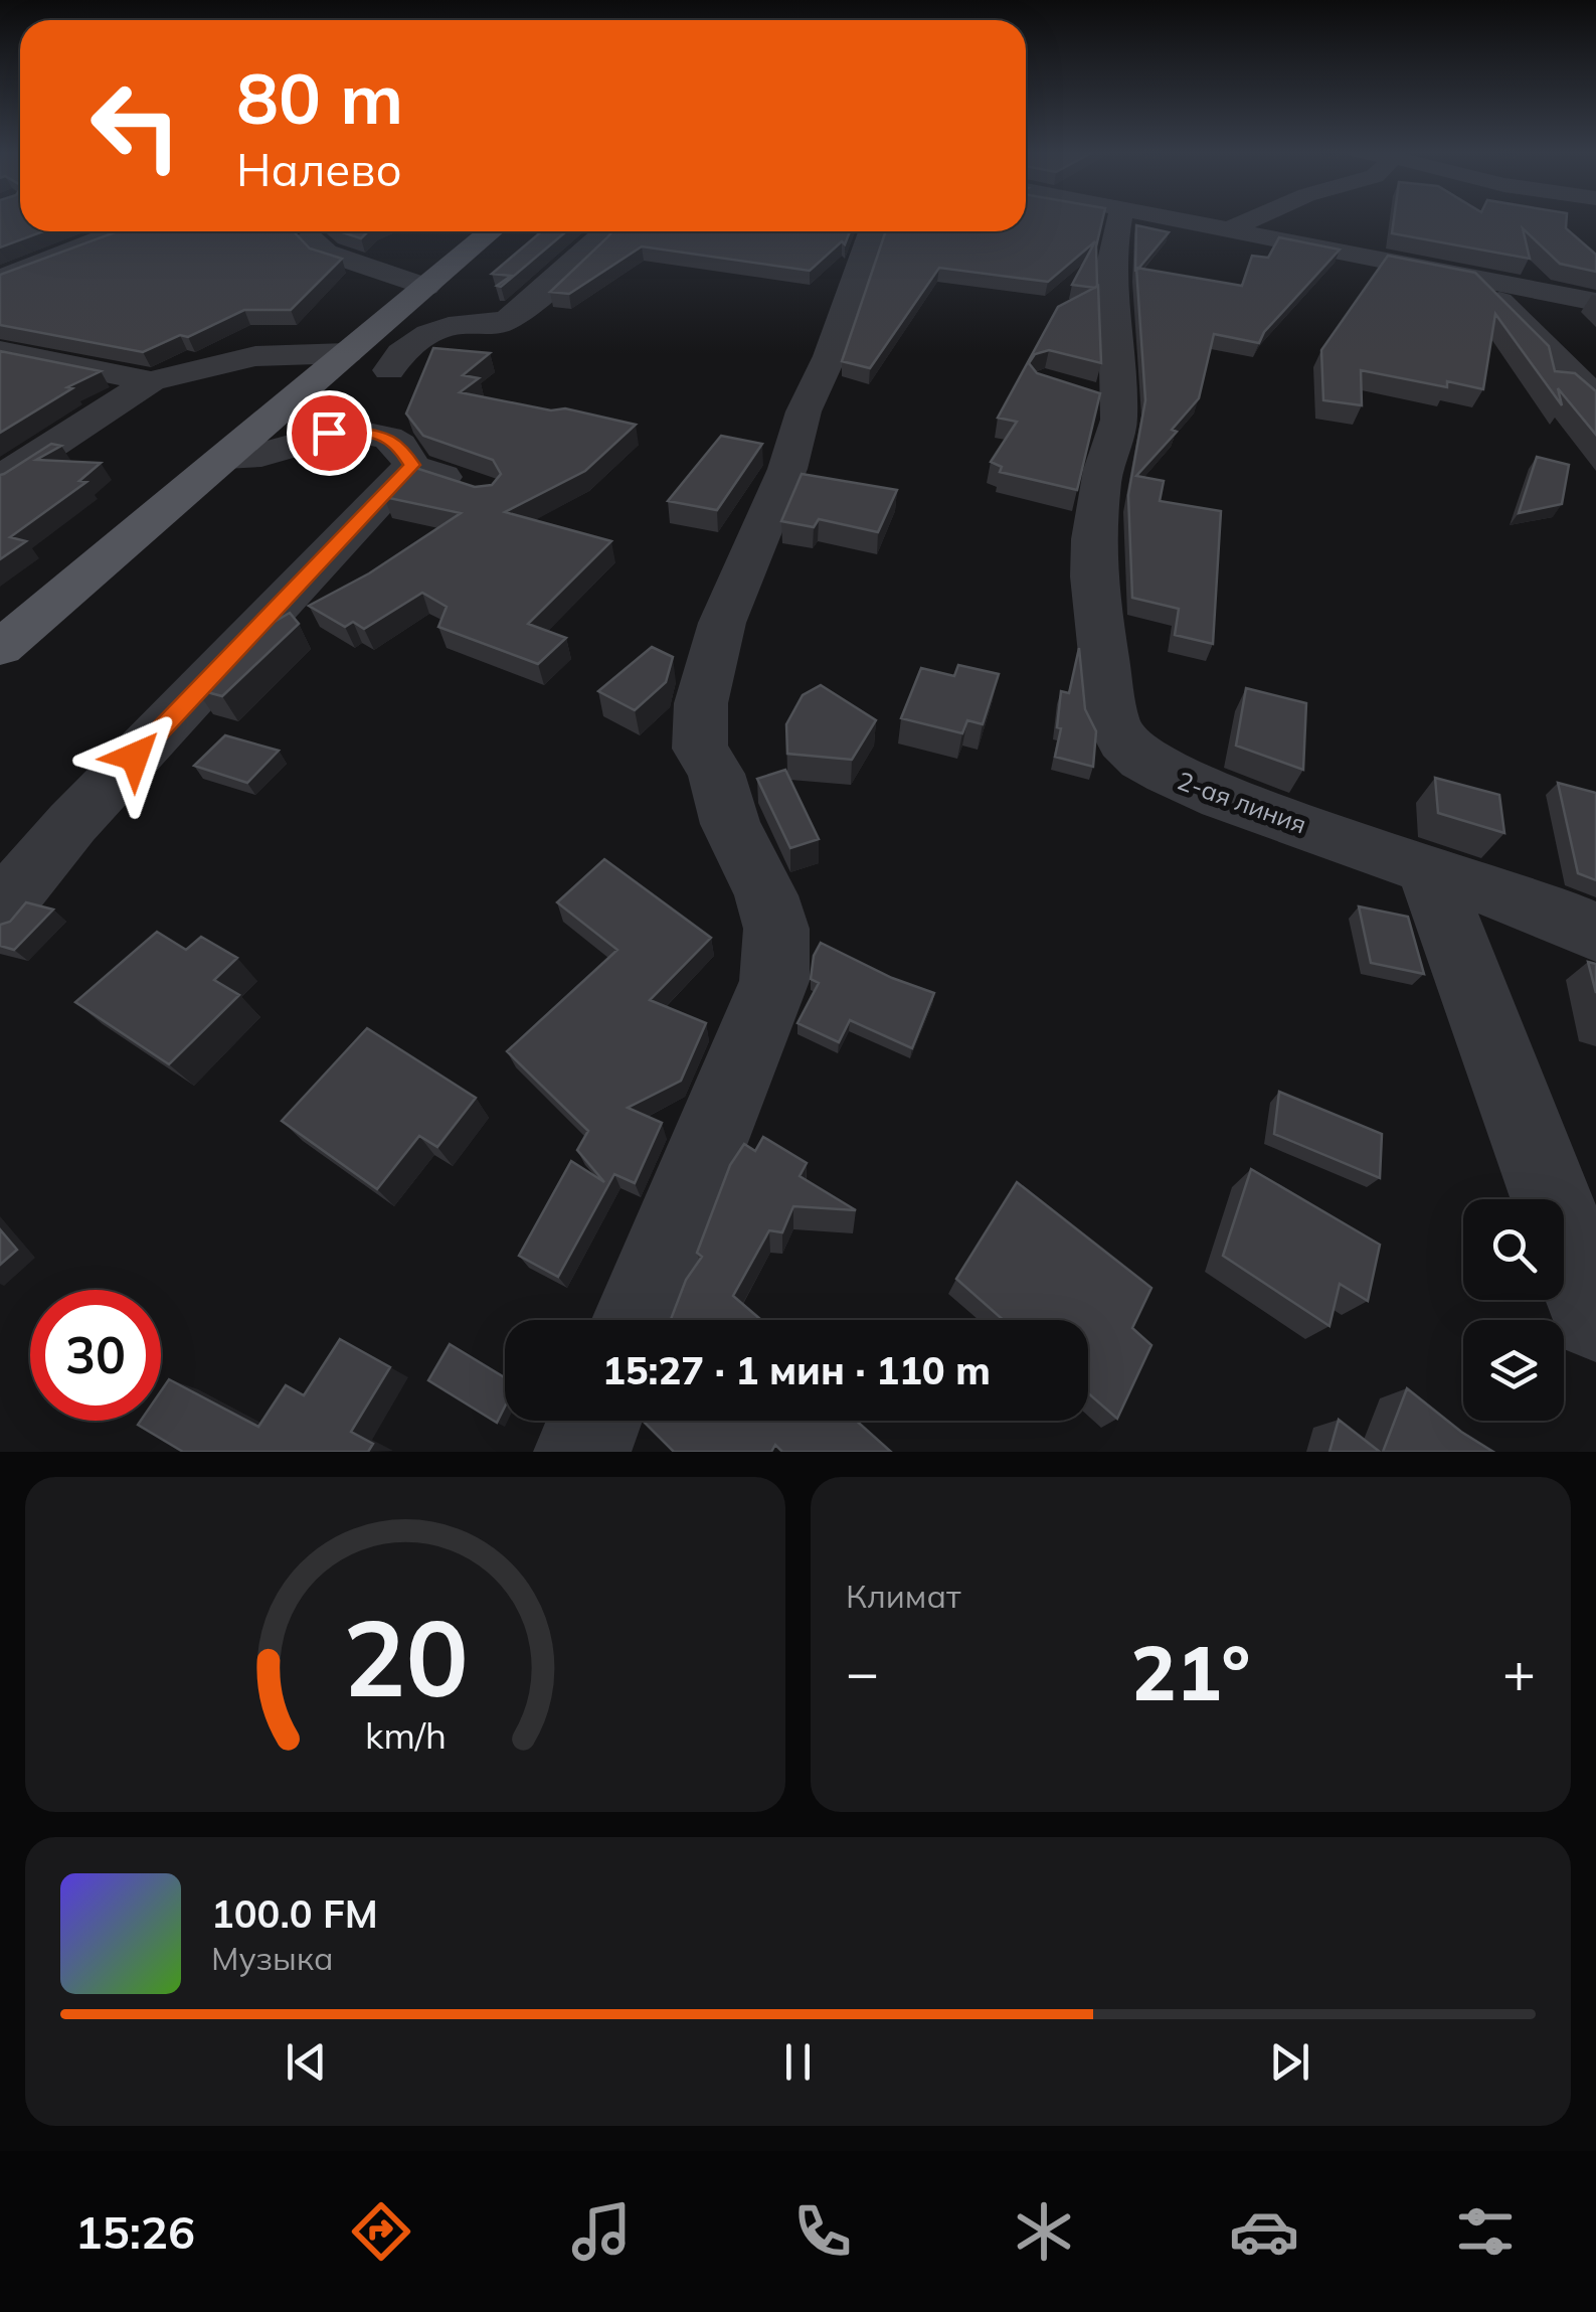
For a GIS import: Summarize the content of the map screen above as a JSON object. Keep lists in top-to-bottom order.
{
  "streets": {
    "street": ["2-ая линия"]
  },
  "page": {
    "turn": ["80 m", "Налево"],
    "limit": "30",
    "trip": "15:27 · 1 мин · 110 m",
    "tile": "Климат",
    "heat": ["−", "21°", "+"],
    "song": ["100.0 FM", "Музыка"],
    "tabs": "15:26",
    "gauge": ["20", "km/h"]
  }
}
